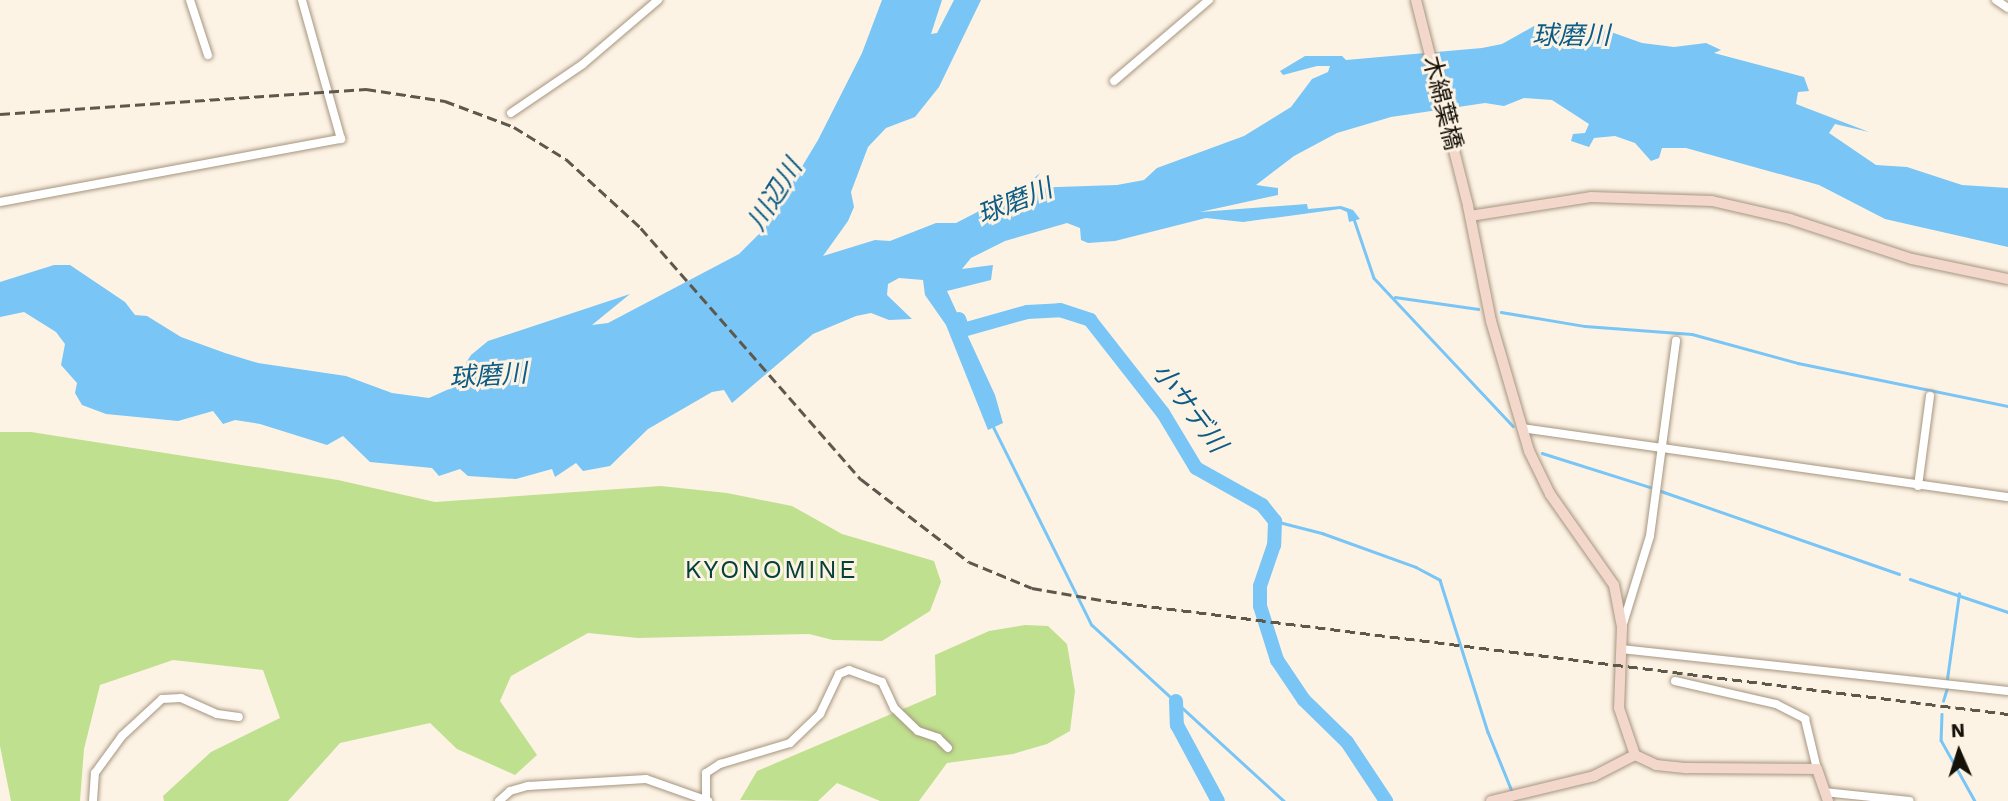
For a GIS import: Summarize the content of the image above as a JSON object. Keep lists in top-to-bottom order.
{
  "streets": {
    "main road": ["木綿葉橋"]
  },
  "districts": ["KYONOMINE"],
  "water": ["球磨川", "川辺川", "小サデ川"],
  "north": "top"
}
